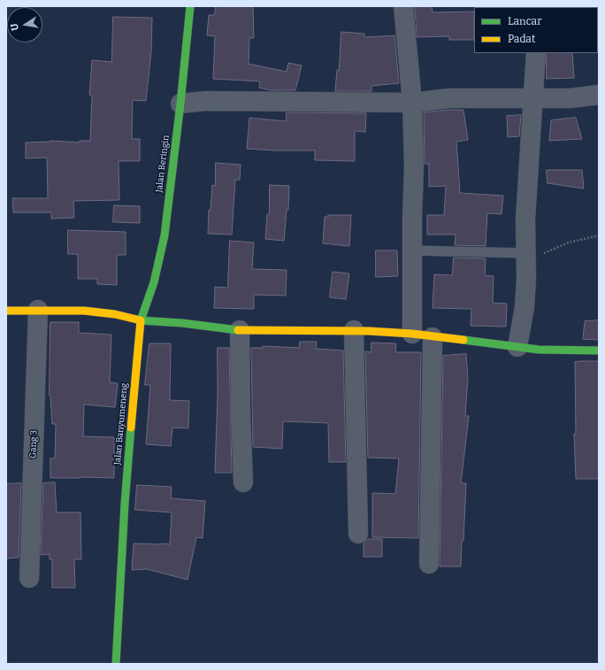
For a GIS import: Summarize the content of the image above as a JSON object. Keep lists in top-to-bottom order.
{
  "streets": {
    "street": ["Jalan Beringin", "Jalan Banyumeneng", "Gang 3"]
  },
  "crossings": [
    ["Jalan Beringin", "Jalan Banyumeneng"]
  ],
  "legend": ["Lancar", "Padat"],
  "north": "left"
}
